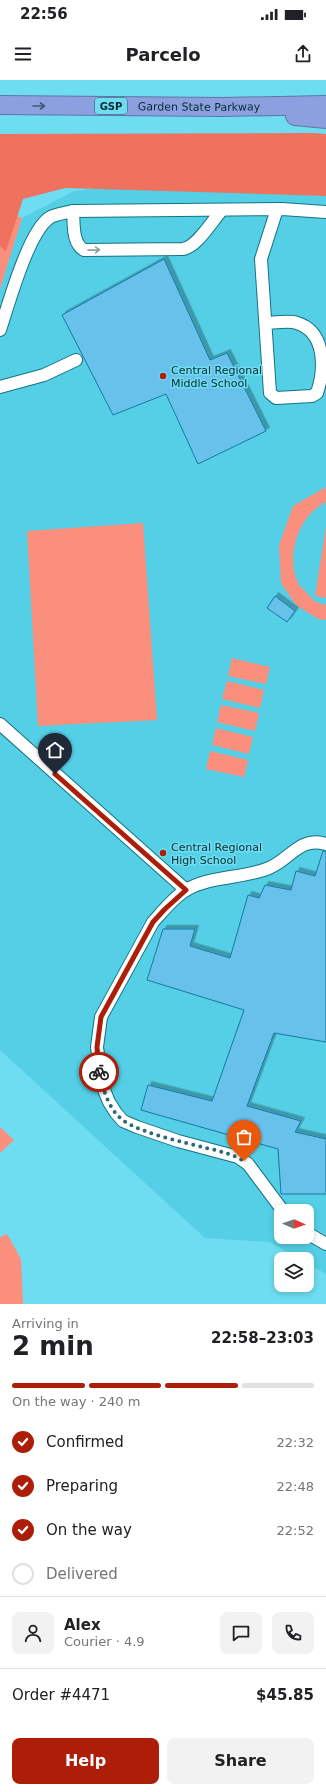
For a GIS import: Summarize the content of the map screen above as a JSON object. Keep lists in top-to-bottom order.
{
  "streets": {
    "highway": ["GSP", "Garden State Parkway"]
  },
  "one_way": ["Garden State Parkway"],
  "places": ["Central Regional Middle School", "Central Regional High School"],
  "north": "right",
  "page": {
    "status": "22:56",
    "header": "Parcelo",
    "heading": ["2 min", "Arriving in", "22:58–23:03"],
    "panel": [
      "Alex",
      "Courier · 4.9",
      "Order #4471",
      "$45.85"
    ],
    "bar": "On the way · 240 m",
    "list": [
      ["Confirmed", "22:32"],
      ["Preparing", "22:48"],
      ["On the way", "22:52"],
      "Delivered"
    ],
    "buttons": ["Help", "Share"]
  }
}
